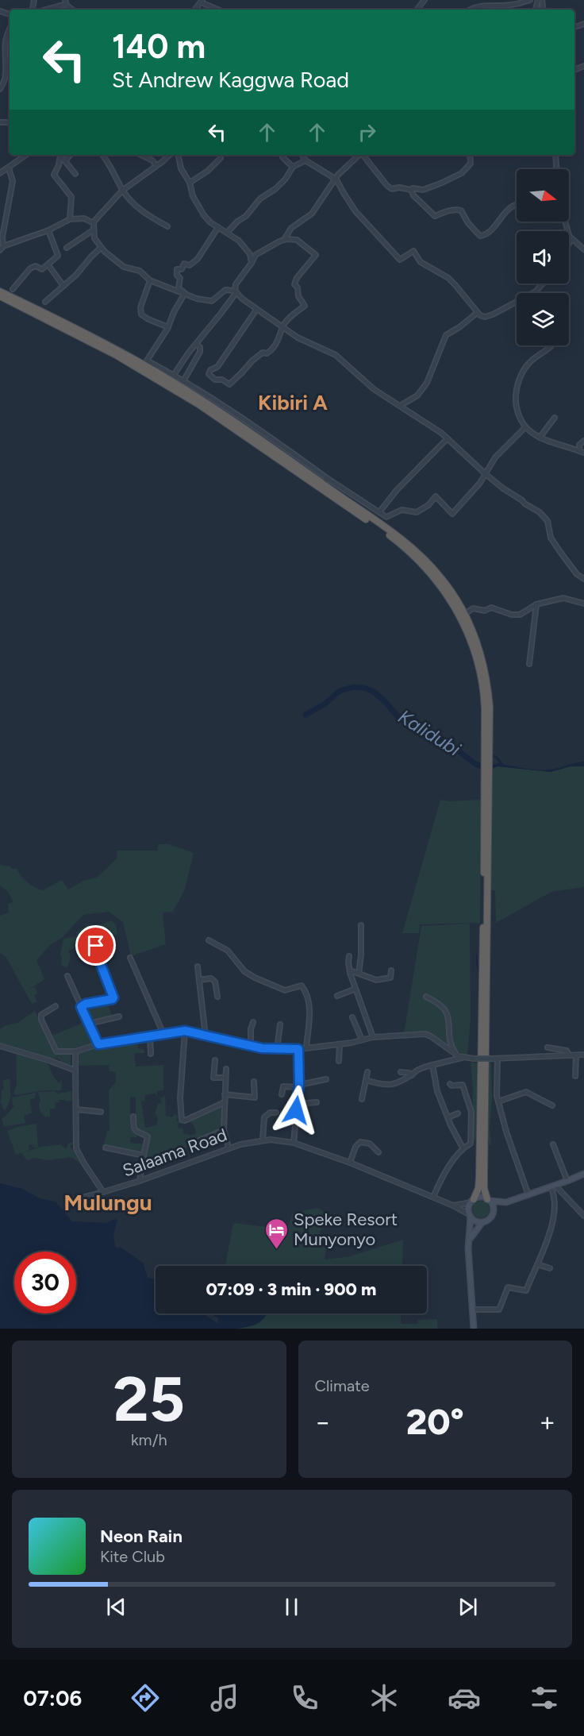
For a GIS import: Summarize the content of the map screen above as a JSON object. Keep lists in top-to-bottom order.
{
  "streets": {
    "street": ["Salaama Road"]
  },
  "districts": ["Kibiri A", "Mulungu"],
  "water": ["Kalidubi"],
  "places": {
    "hotel": ["Speke Resort Munyonyo"]
  },
  "north": "right",
  "page": {
    "turn": ["140 m", "St Andrew Kaggwa Road"],
    "limit": "30",
    "trip": "07:09 · 3 min · 900 m",
    "tile": [
      ["25", "km/h"],
      "Climate"
    ],
    "heat": ["−", "20°", "+"],
    "song": ["Neon Rain", "Kite Club"],
    "tabs": "07:06"
  }
}
